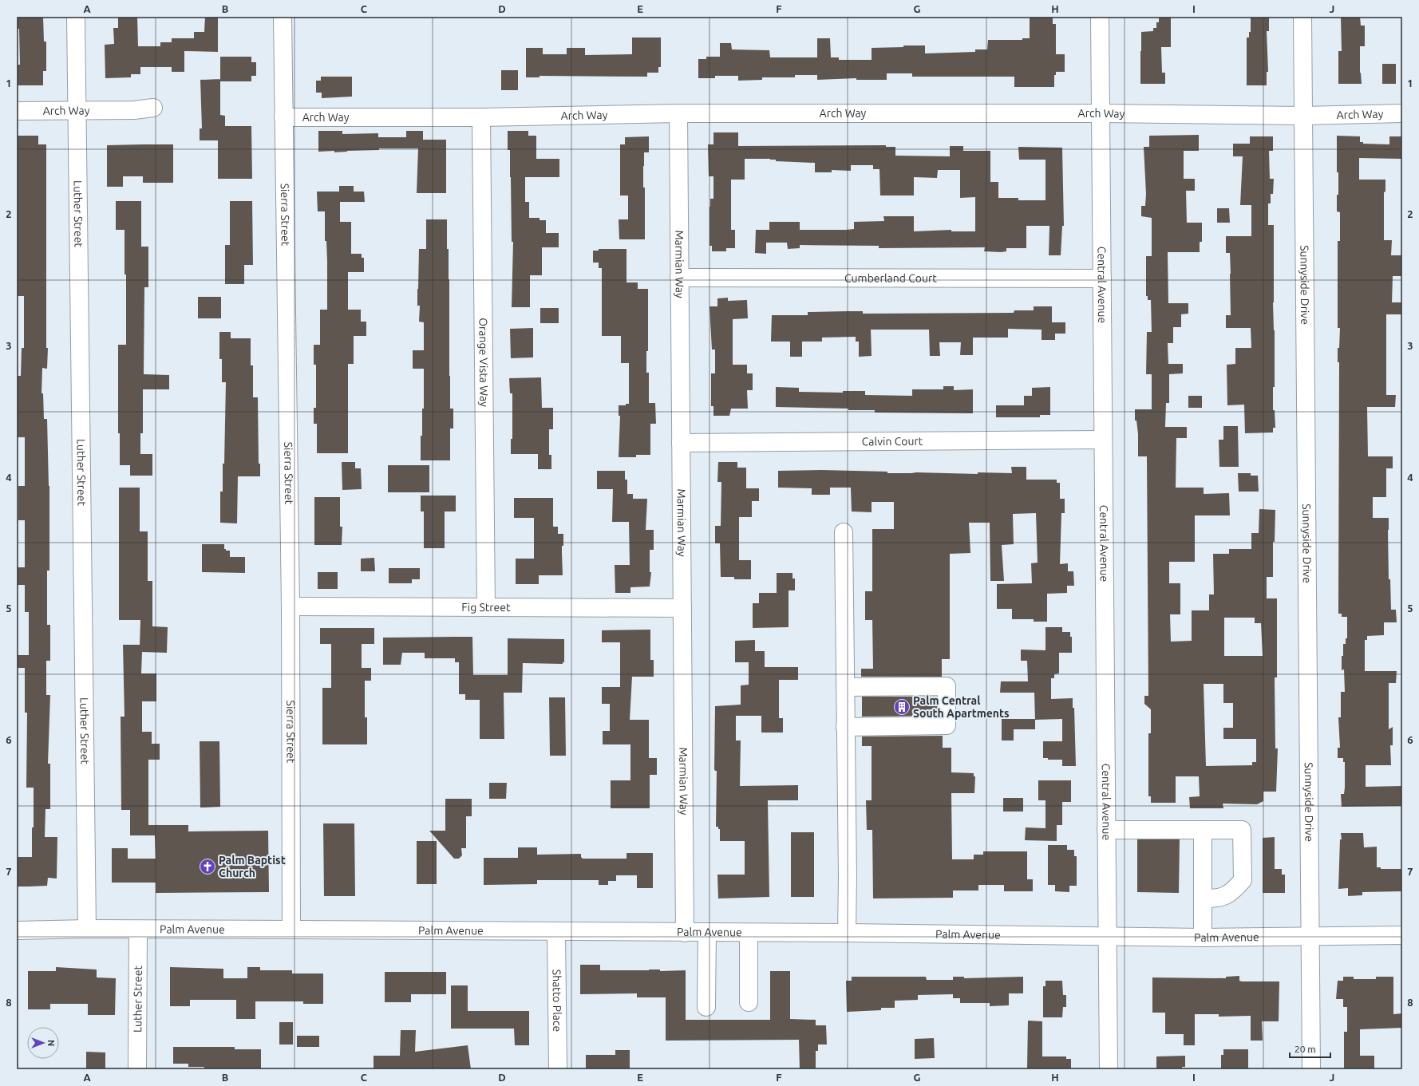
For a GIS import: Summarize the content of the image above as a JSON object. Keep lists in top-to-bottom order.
{
  "streets": {
    "street": [
      "Arch Way",
      "Luther Street",
      "Sierra Street",
      "Marmian Way",
      "Cumberland Court",
      "Central Avenue",
      "Sunnyside Drive",
      "Orange Vista Way",
      "Calvin Court",
      "Fig Street",
      "Palm Avenue",
      "Shatto Place"
    ]
  },
  "crossings": [
    ["Arch Way", "Luther Street"],
    ["Arch Way", "Sierra Street"],
    ["Arch Way", "Marmian Way"],
    ["Arch Way", "Central Avenue"],
    ["Arch Way", "Sunnyside Drive"],
    ["Arch Way", "Orange Vista Way"],
    ["Luther Street", "Palm Avenue"],
    ["Sierra Street", "Fig Street"],
    ["Sierra Street", "Palm Avenue"],
    ["Marmian Way", "Cumberland Court"],
    ["Marmian Way", "Calvin Court"],
    ["Marmian Way", "Fig Street"],
    ["Marmian Way", "Palm Avenue"],
    ["Cumberland Court", "Central Avenue"],
    ["Central Avenue", "Calvin Court"],
    ["Central Avenue", "Palm Avenue"],
    ["Sunnyside Drive", "Palm Avenue"],
    ["Orange Vista Way", "Fig Street"],
    ["Palm Avenue", "Shatto Place"]
  ],
  "places": {
    "building": ["Palm Central South Apartments"],
    "church": ["Palm Baptist Church"]
  },
  "scale_bar": "20 m",
  "north": "right",
  "grid": {
    "columns": [
      "A",
      "B",
      "C",
      "D",
      "E",
      "F",
      "G",
      "H",
      "I",
      "J"
    ],
    "rows": [
      "1",
      "2",
      "3",
      "4",
      "5",
      "6",
      "7",
      "8"
    ]
  }
}
